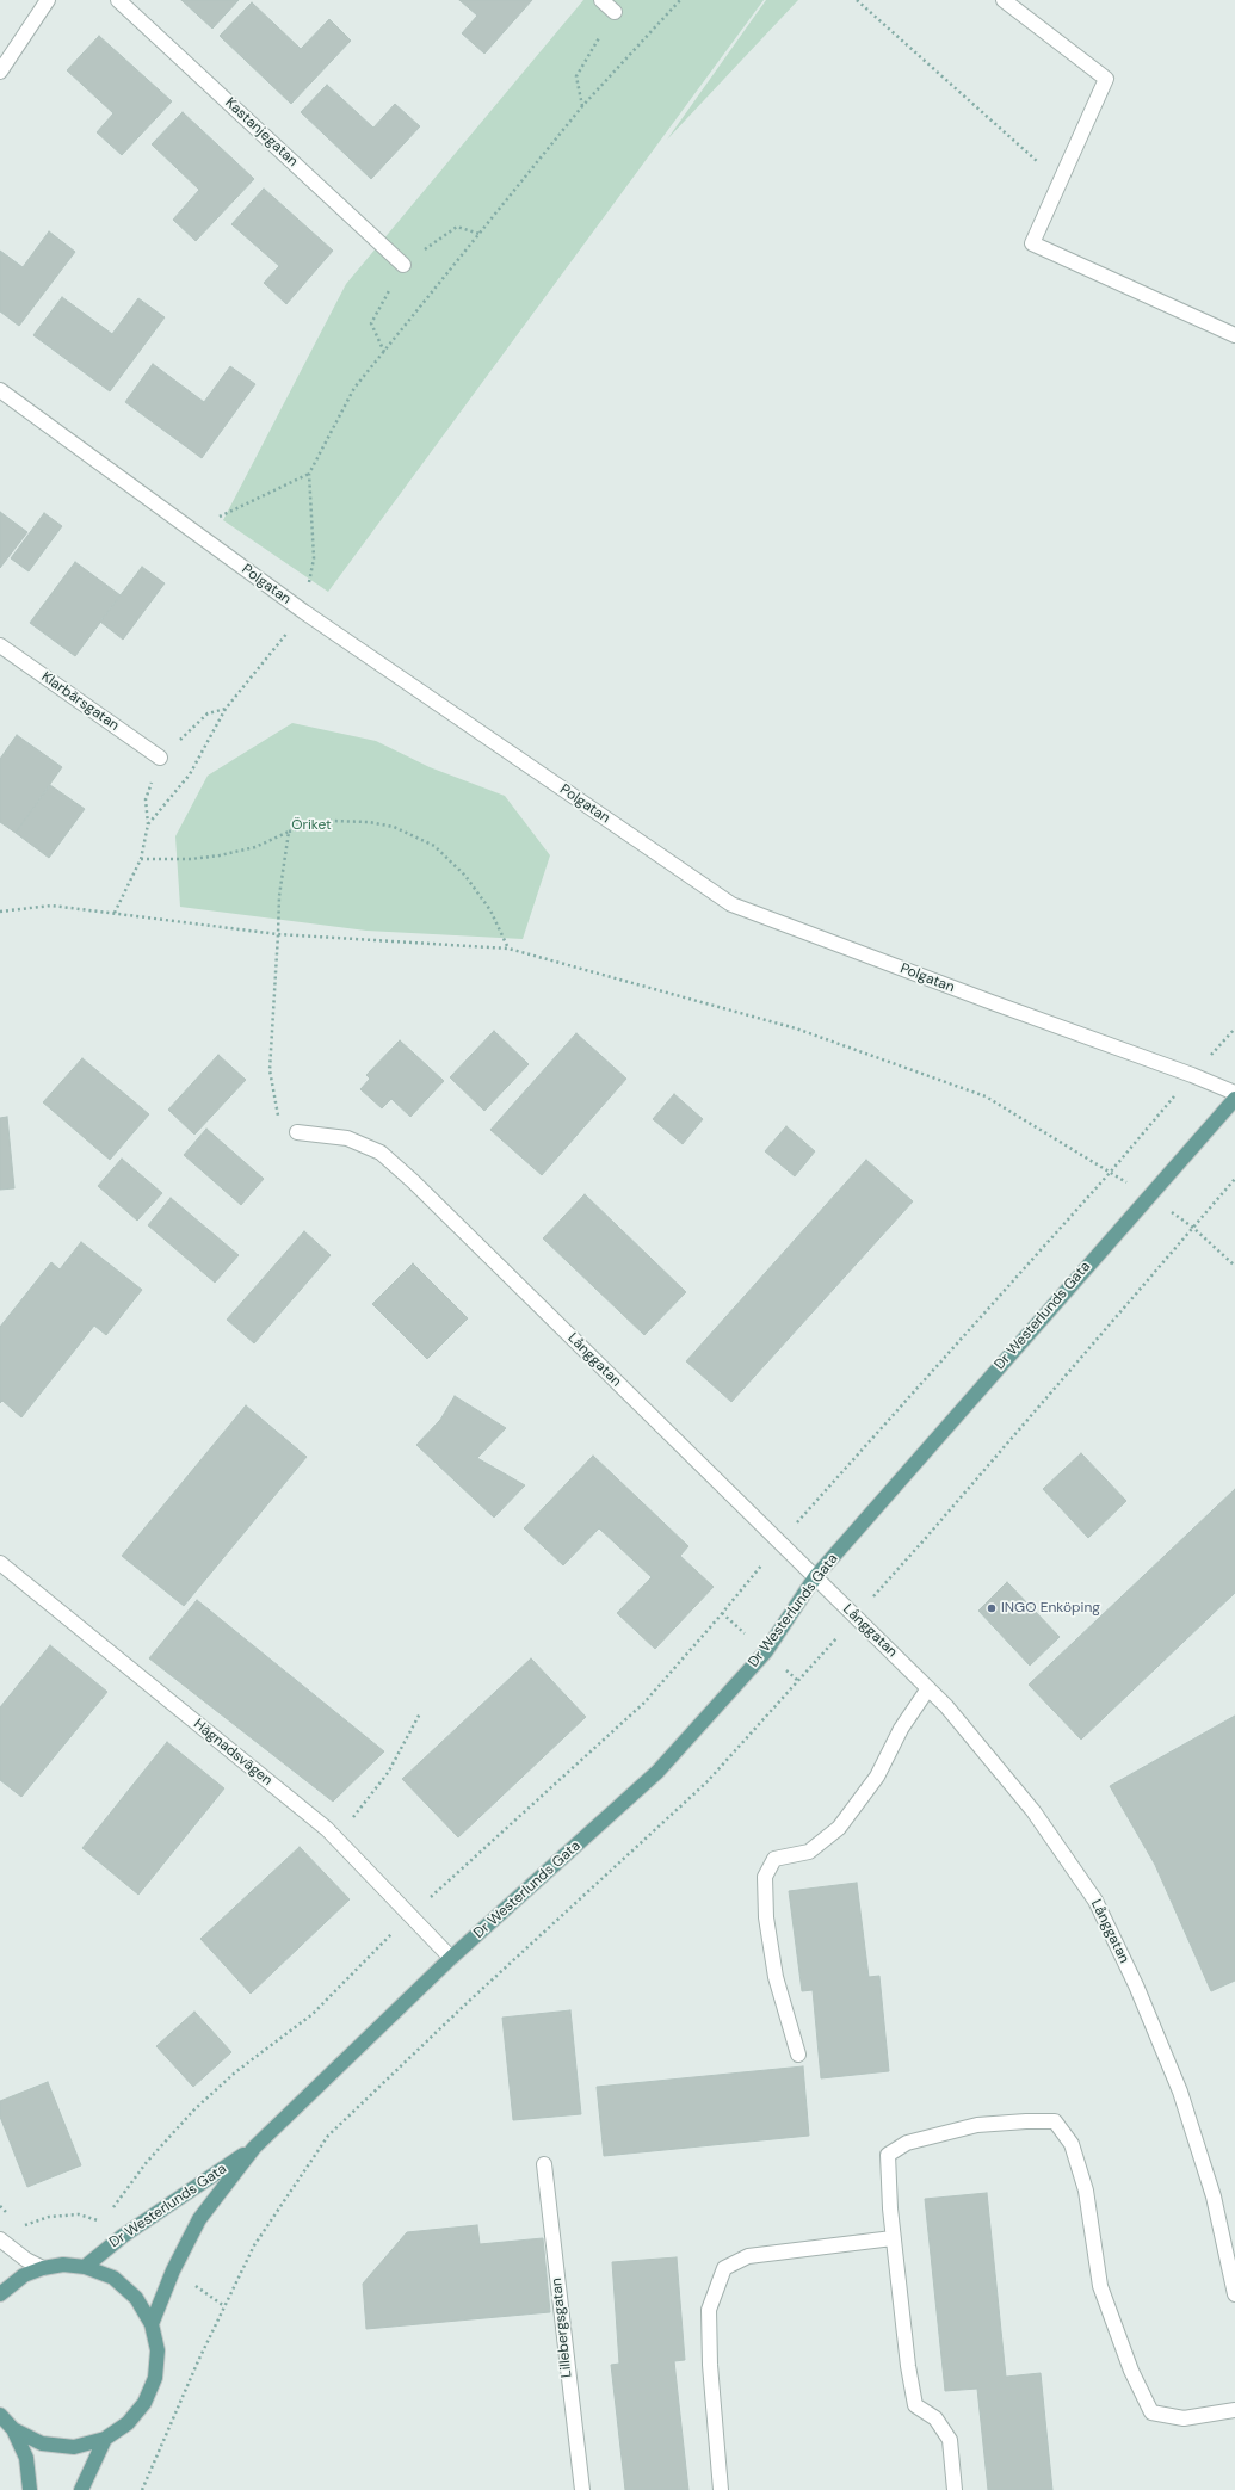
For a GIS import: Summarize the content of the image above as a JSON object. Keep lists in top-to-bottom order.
{
  "streets": {
    "main road": ["Dr Westerlunds Gata"],
    "street": [
      "Kastanjegatan",
      "Polgatan",
      "Klarbärsgatan",
      "Långgatan",
      "Hägnadsvägen",
      "Lillebergsgatan"
    ]
  },
  "crossings": [
    ["Dr Westerlunds Gata", "Långgatan"],
    ["Dr Westerlunds Gata", "Hägnadsvägen"]
  ],
  "parks": ["Öriket"],
  "places": ["INGO Enköping"]
}
